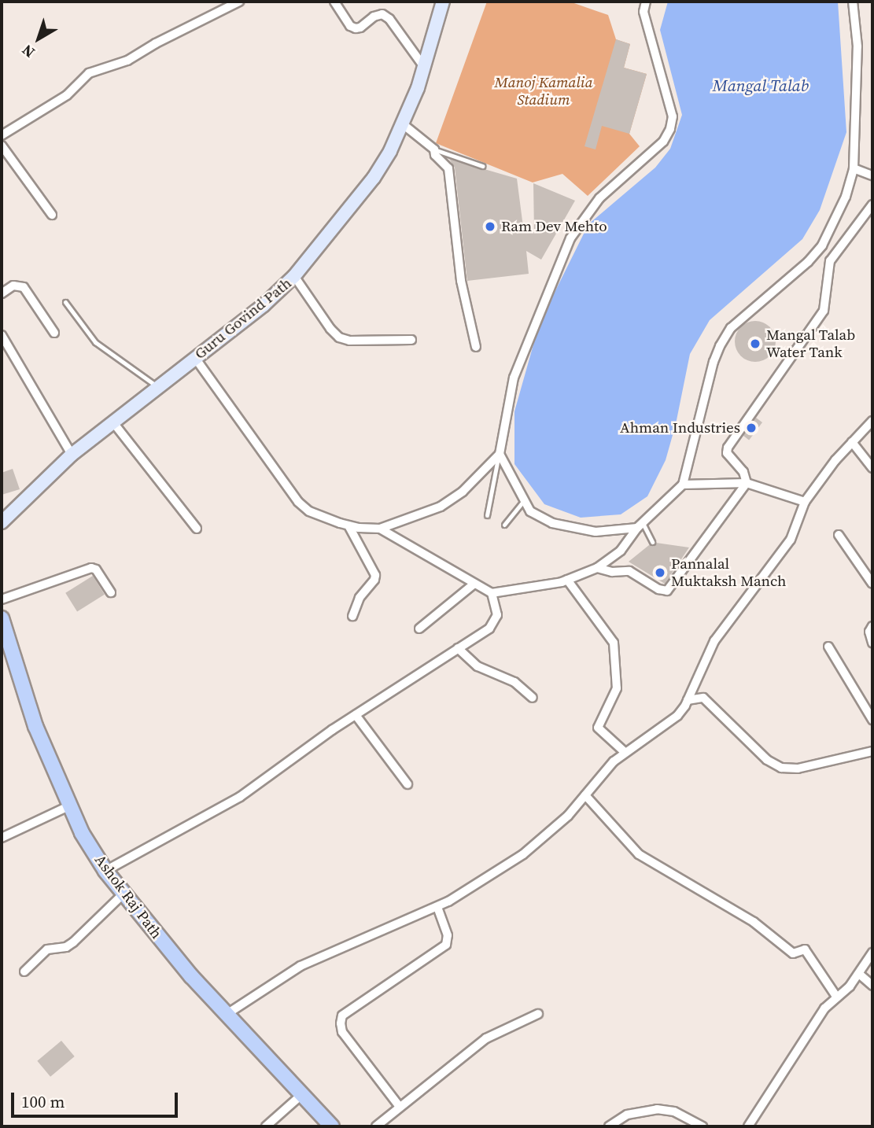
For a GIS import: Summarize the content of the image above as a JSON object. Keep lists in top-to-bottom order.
{
  "streets": {
    "main road": ["Ashok Raj Path"],
    "street": ["Guru Govind Path"]
  },
  "water": ["Mangal Talab"],
  "parks": ["Manoj Kamalia Stadium"],
  "places": [
    "Ram Dev Mehto",
    "Mangal Talab Water Tank",
    "Ahman Industries",
    "Pannalal Muktaksh Manch"
  ],
  "scale_bar": "100 m",
  "north": "bottom left"
}
